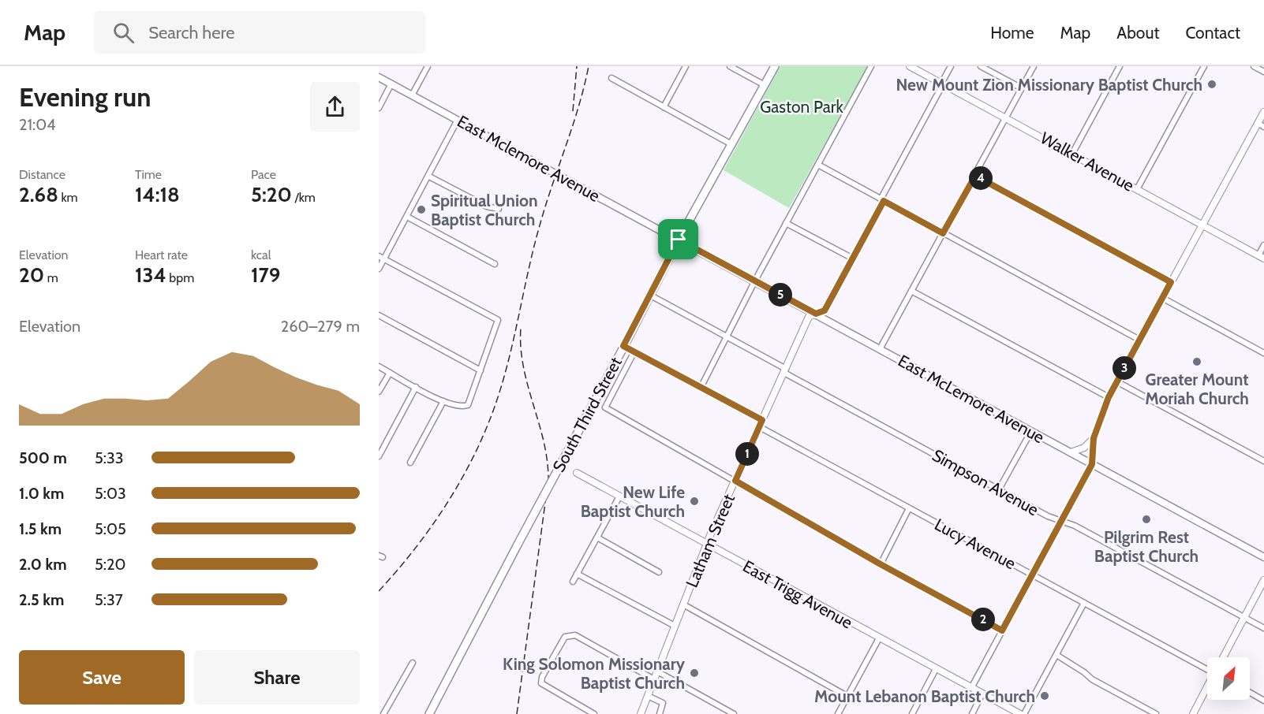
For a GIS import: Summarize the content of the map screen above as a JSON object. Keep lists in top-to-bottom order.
{
  "streets": {
    "main road": ["East Mclemore Avenue", "East McLemore Avenue", "South Third Street"],
    "street": [
      "Walker Avenue",
      "Simpson Avenue",
      "Latham Street",
      "Lucy Avenue",
      "East Trigg Avenue"
    ]
  },
  "crossings": [
    ["East Mclemore Avenue", "East McLemore Avenue"],
    ["East Mclemore Avenue", "South Third Street"],
    ["Walker Avenue", "Latham Street"],
    ["East McLemore Avenue", "South Third Street"],
    ["East McLemore Avenue", "Latham Street"],
    ["South Third Street", "Simpson Avenue"],
    ["Simpson Avenue", "Latham Street"],
    ["Latham Street", "Lucy Avenue"],
    ["Latham Street", "East Trigg Avenue"]
  ],
  "parks": ["Gaston Park"],
  "places": [
    "New Mount Zion Missionary Baptist Church",
    "Spiritual Union Baptist Church",
    "Greater Mount Moriah Church",
    "New Life Baptist Church",
    "Pilgrim Rest Baptist Church",
    "King Solomon Missionary Baptist Church",
    "Mount Lebanon Baptist Church"
  ],
  "north": "top right",
  "page": {
    "header": "Map",
    "search": "Search here",
    "nav": [
      "Home",
      "Map",
      "About",
      "Contact"
    ],
    "heading": ["Evening run", "21:04"],
    "stats": [
      ["Distance", "2.68 km"],
      ["Time", "14:18"],
      ["Pace", "5:20 /km"],
      ["Elevation", "20 m"],
      ["Heart rate", "134 bpm"],
      ["kcal", "179"]
    ],
    "pins": [
      "4",
      "5",
      "3",
      "1",
      "2"
    ],
    "chart": ["Elevation", "260–279 m"],
    "list": [
      {
        "name": "500 m",
        "note": "5:33"
      },
      {
        "name": "1.0 km",
        "note": "5:03"
      },
      {
        "name": "1.5 km",
        "note": "5:05"
      },
      {
        "name": "2.0 km",
        "note": "5:20"
      },
      {
        "name": "2.5 km",
        "note": "5:37"
      }
    ],
    "buttons": ["Save", "Share"]
  }
}
